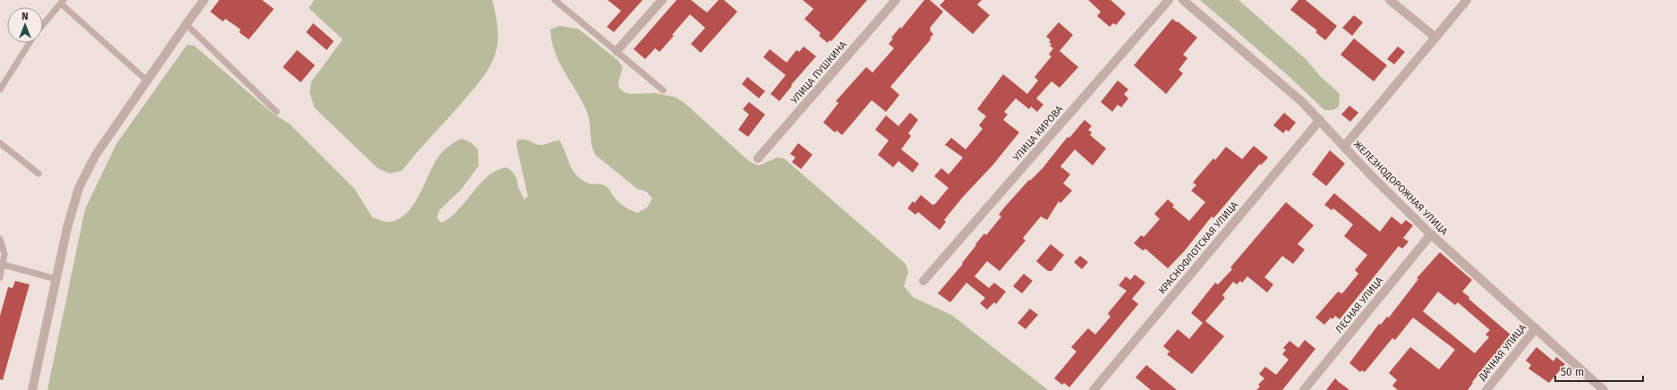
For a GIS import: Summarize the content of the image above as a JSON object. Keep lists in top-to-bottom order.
{
  "streets": {
    "street": [
      "УЛИЦА ПУШКИНА",
      "УЛИЦА КИРОВА",
      "ЖЕЛЕЗНОДОРОЖНАЯ УЛИЦА",
      "КРАСНОФЛОТСКАЯ УЛИЦА",
      "ЛЕСНАЯ УЛИЦА",
      "ДАЧНАЯ УЛИЦА"
    ]
  },
  "crossings": [
    ["ЖЕЛЕЗНОДОРОЖНАЯ УЛИЦА", "КРАСНОФЛОТСКАЯ УЛИЦА"],
    ["ЖЕЛЕЗНОДОРОЖНАЯ УЛИЦА", "ЛЕСНАЯ УЛИЦА"],
    ["ЖЕЛЕЗНОДОРОЖНАЯ УЛИЦА", "ДАЧНАЯ УЛИЦА"]
  ],
  "scale_bar": "50 m",
  "north": "top"
}
